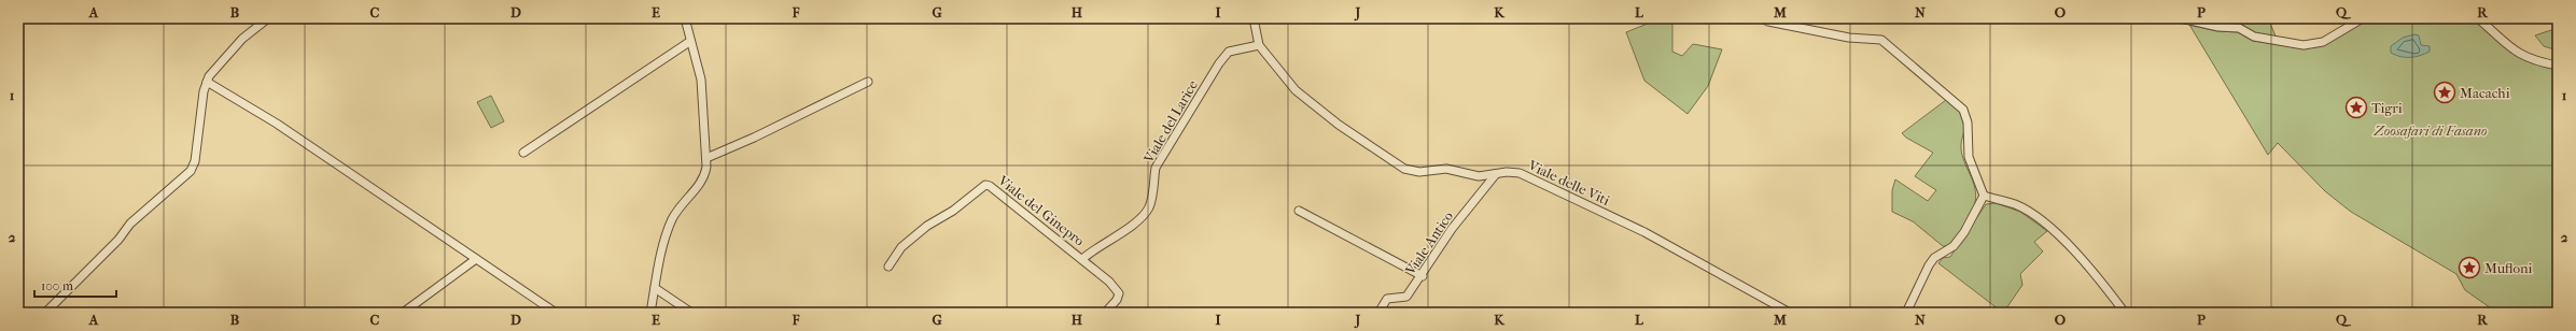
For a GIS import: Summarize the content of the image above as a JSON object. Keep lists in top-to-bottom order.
{
  "streets": {
    "street": [
      "Viale del Larice",
      "Viale delle Viti",
      "Viale del Ginepro",
      "Viale Antico"
    ]
  },
  "crossings": [
    ["Viale del Larice", "Viale delle Viti"],
    ["Viale del Larice", "Viale del Ginepro"],
    ["Viale delle Viti", "Viale Antico"]
  ],
  "parks": ["Zoosafari di Fasano"],
  "places": {
    "place": ["Macachi", "Tigri", "Mufloni"]
  },
  "scale_bar": "100 m",
  "grid": {
    "columns": [
      "A",
      "B",
      "C",
      "D",
      "E",
      "F",
      "G",
      "H",
      "I",
      "J",
      "K",
      "L",
      "M",
      "N",
      "O",
      "P",
      "Q",
      "R"
    ],
    "rows": ["1", "2"]
  }
}
